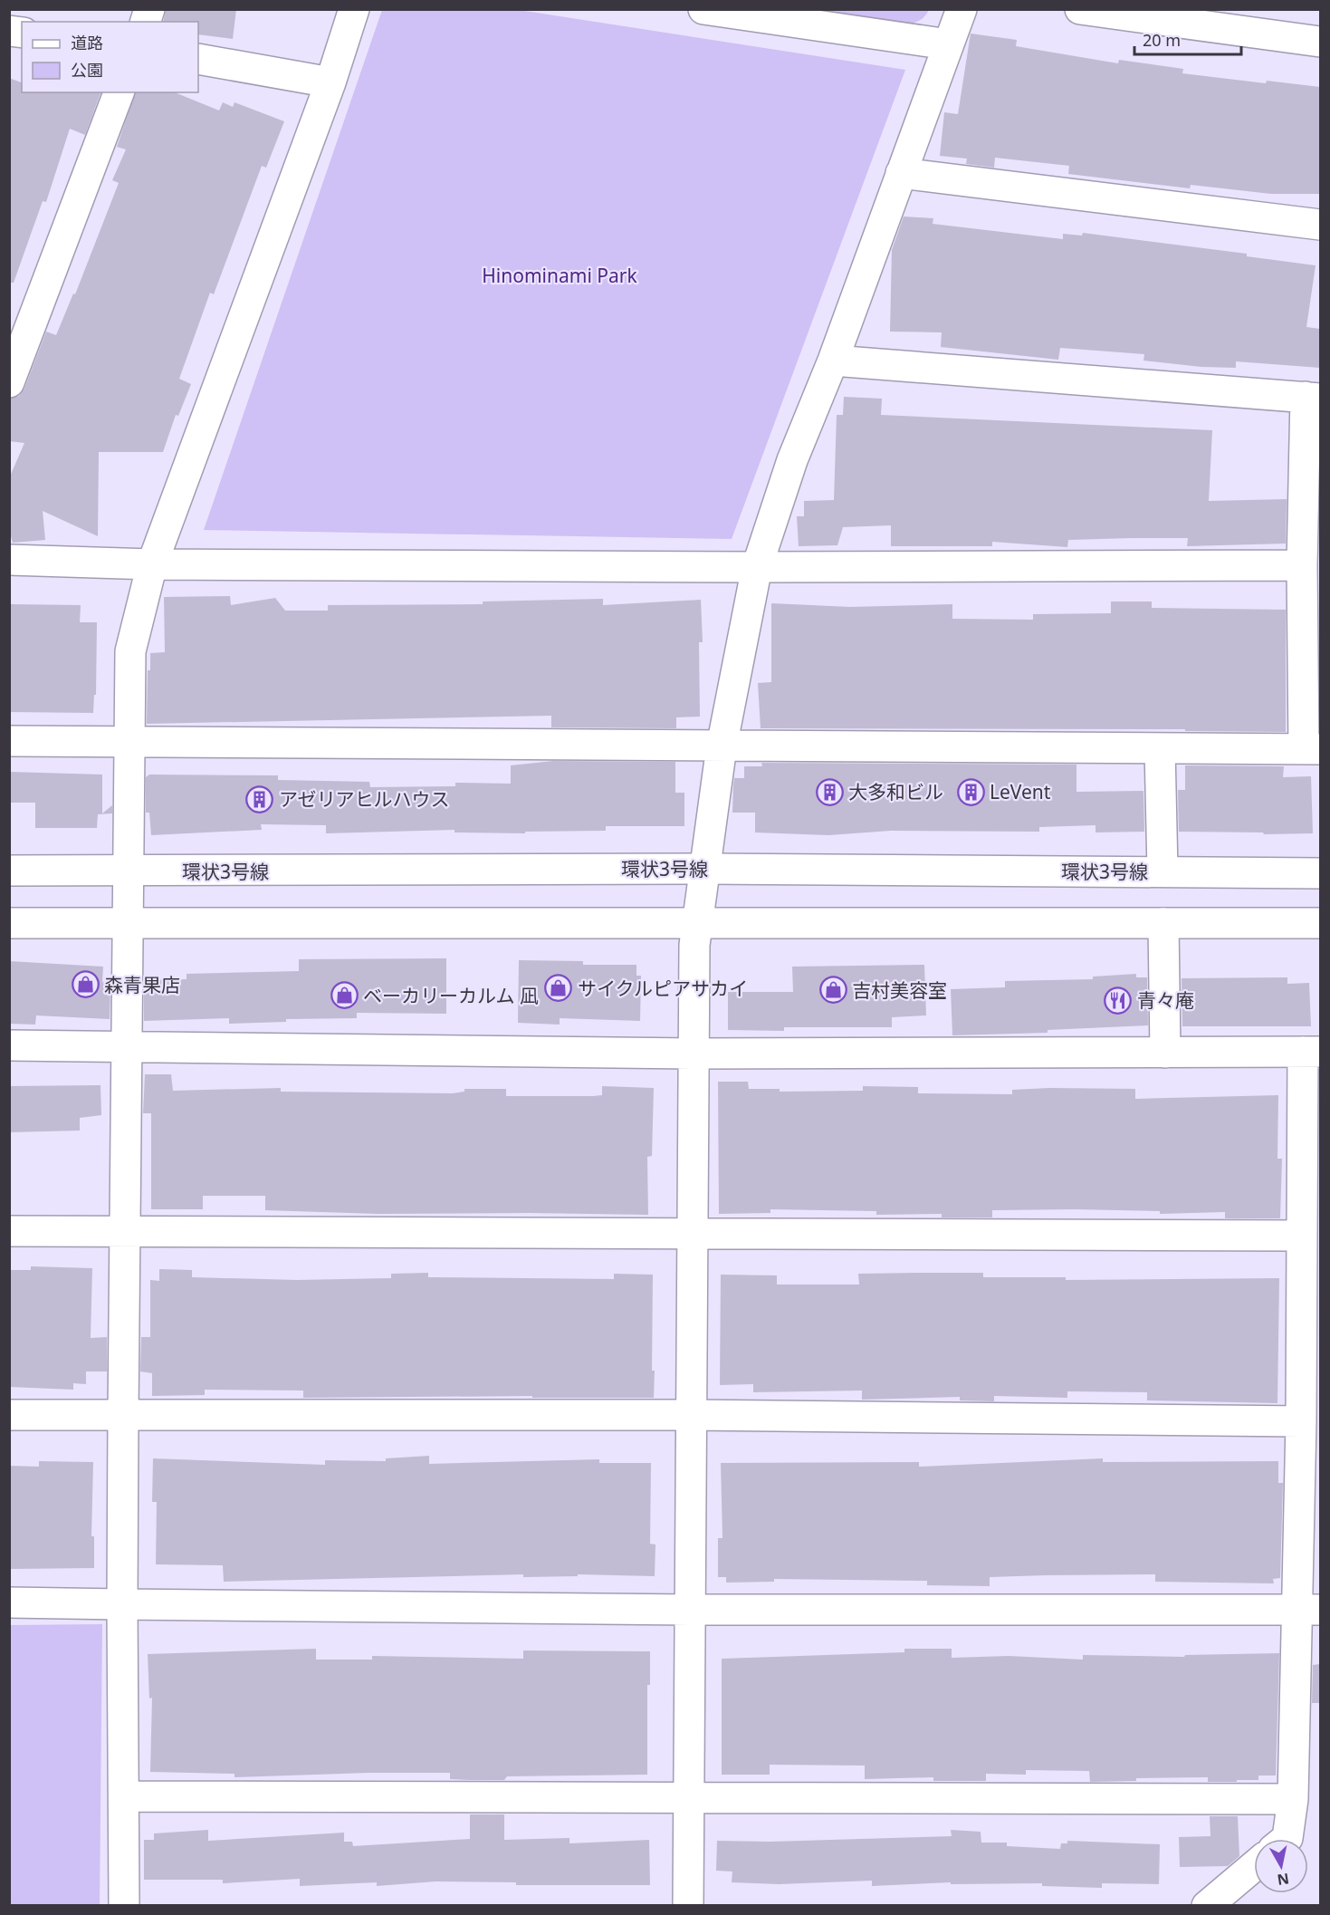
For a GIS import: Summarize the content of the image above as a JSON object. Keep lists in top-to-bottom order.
{
  "streets": {
    "street": ["環状3号線"]
  },
  "parks": ["Hinominami Park"],
  "places": {
    "building": ["大多和ビル", "LeVent", "アゼリアヒルハウス"],
    "shop": [
      "森青果店",
      "サイクルピアサカイ",
      "吉村美容室",
      "ベーカリーカルム 凪"
    ],
    "restaurant": ["青々庵"]
  },
  "legend": ["道路", "公園"],
  "scale_bar": "20 m",
  "north": "bottom"
}
